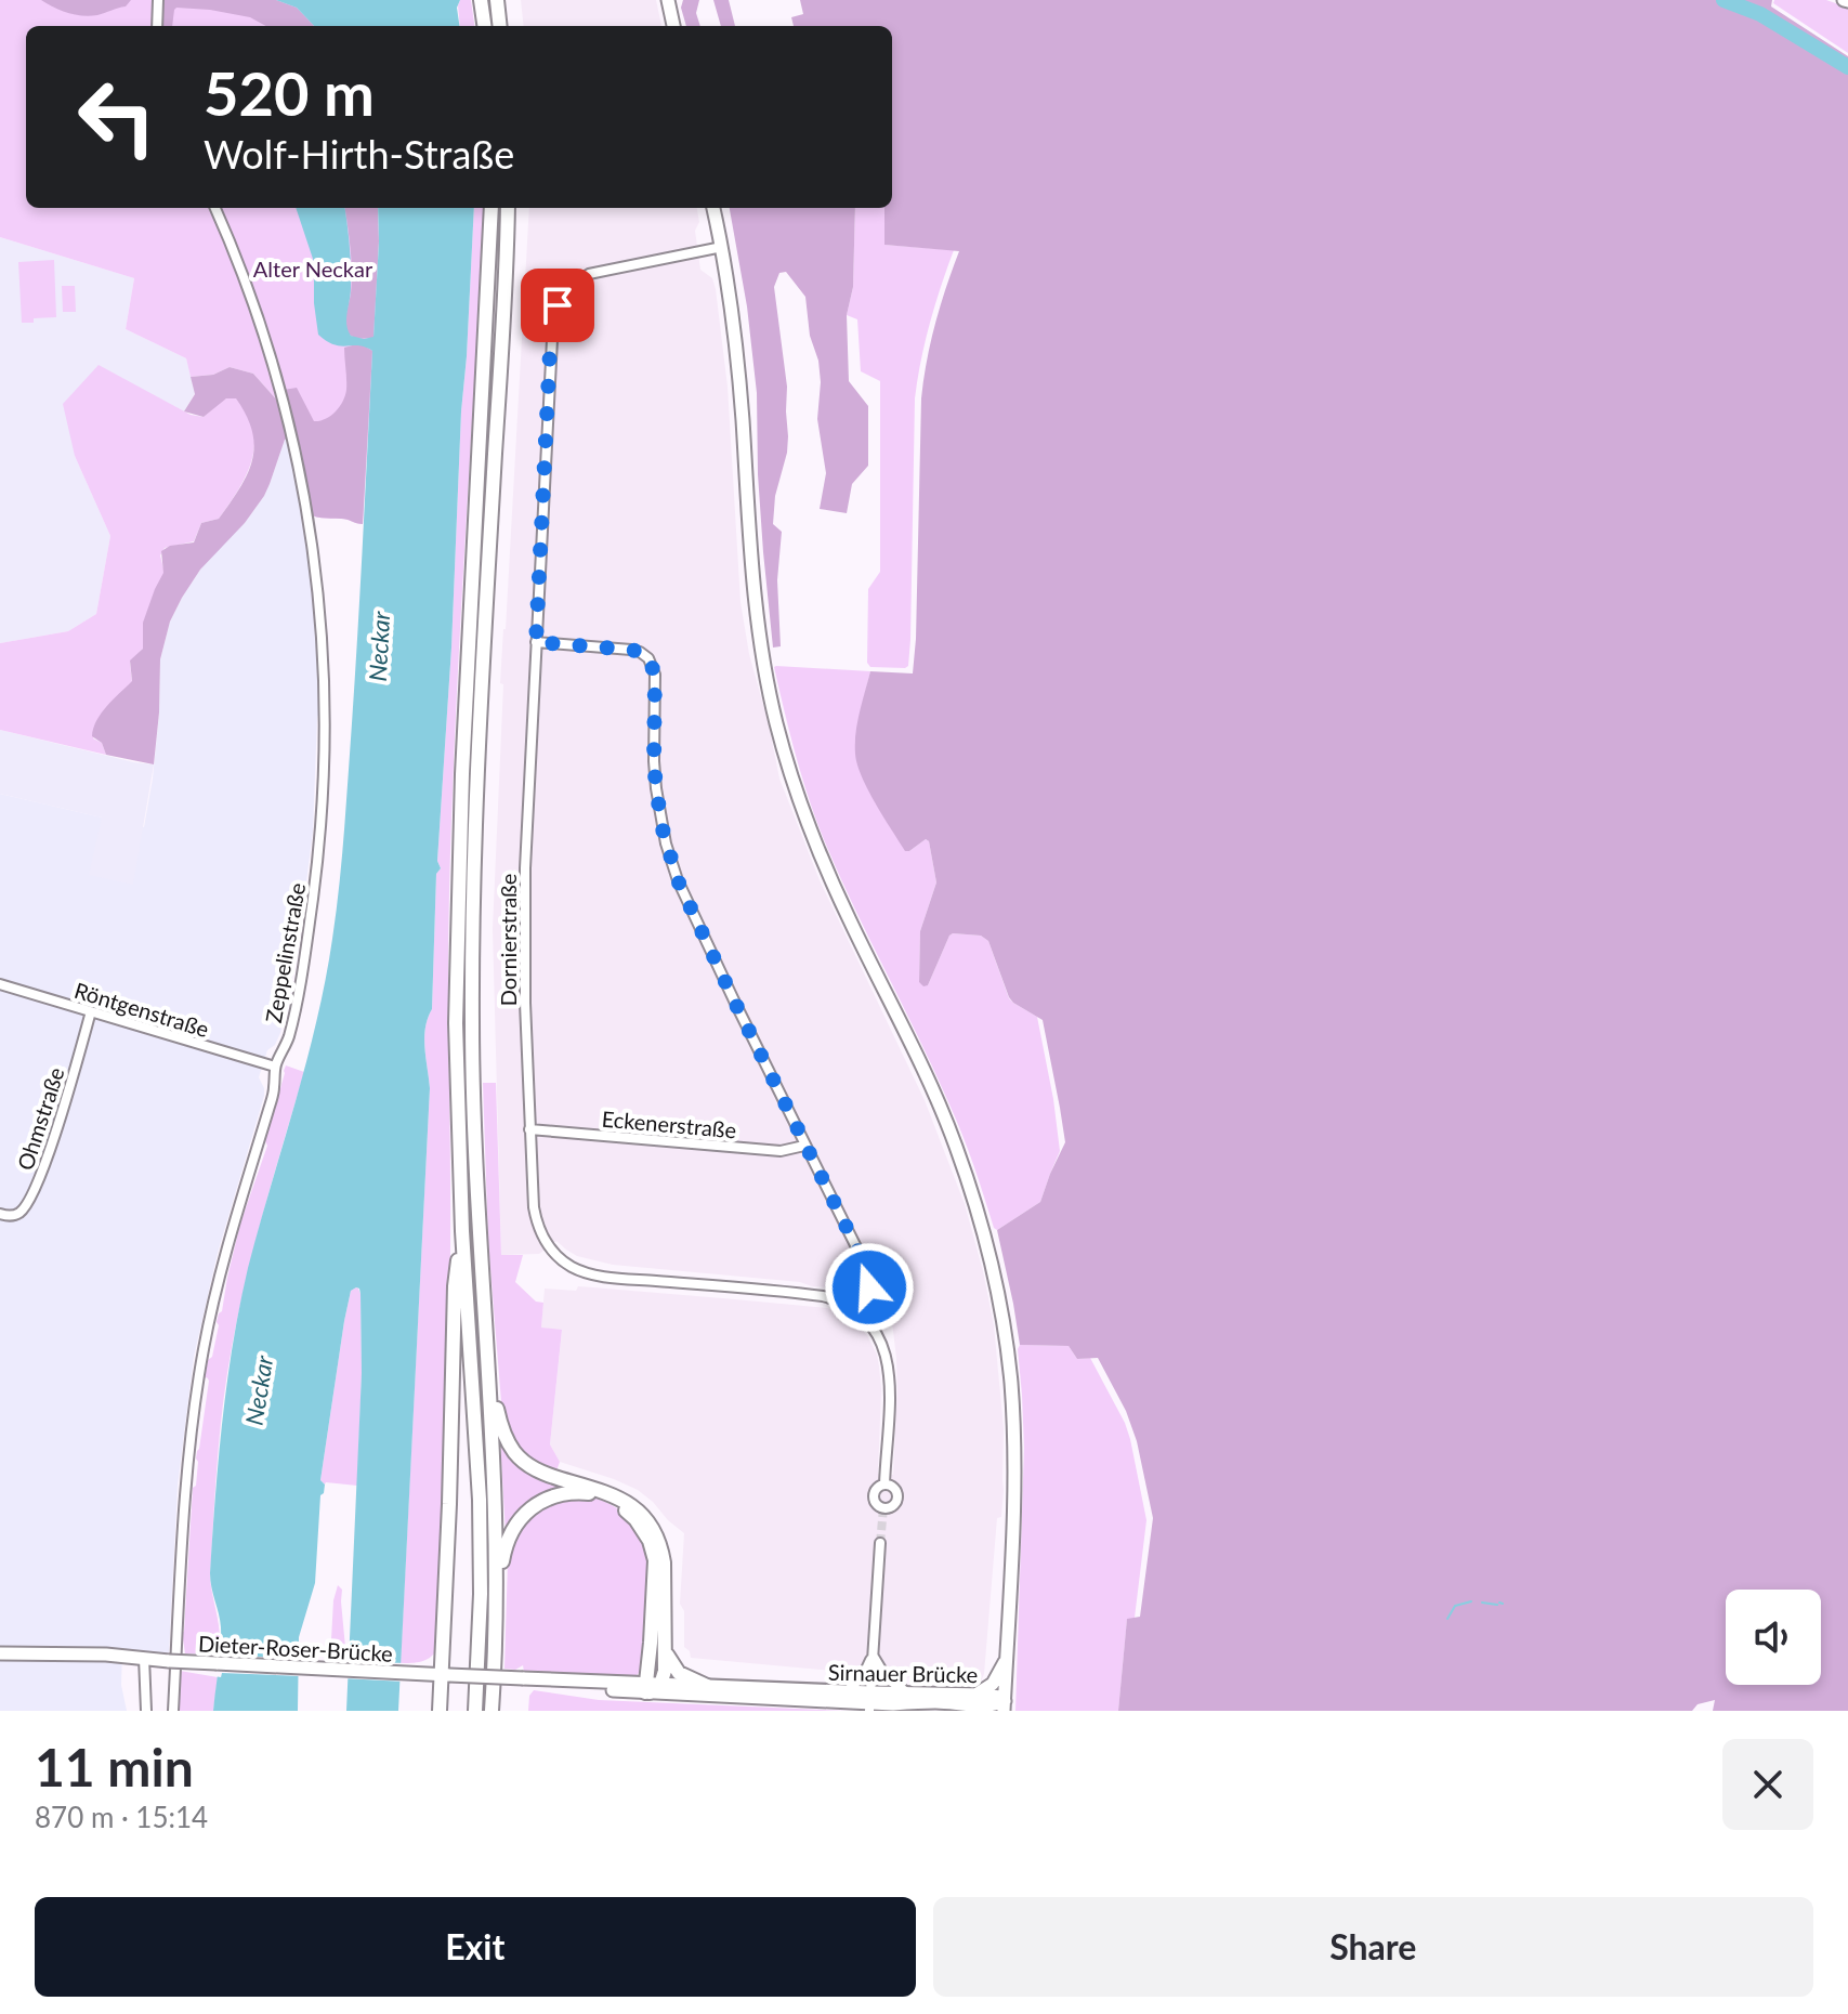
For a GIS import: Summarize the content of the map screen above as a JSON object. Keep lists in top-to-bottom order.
{
  "streets": {
    "main road": ["Dieter-Roser-Brücke", "Sirnauer Brücke"],
    "street": [
      "Dornierstraße",
      "Zeppelinstraße",
      "Röntgenstraße",
      "Ohmstraße",
      "Eckenerstraße"
    ]
  },
  "crossings": [
    ["Dornierstraße", "Eckenerstraße"],
    ["Zeppelinstraße", "Röntgenstraße"],
    ["Röntgenstraße", "Ohmstraße"],
    ["Dieter-Roser-Brücke", "Sirnauer Brücke"]
  ],
  "water": ["Neckar"],
  "parks": ["Alter Neckar"],
  "page": {
    "turn": ["520 m", "Wolf-Hirth-Straße"],
    "heading": ["11 min", "870 m · 15:14"],
    "buttons": ["Exit", "Share"]
  }
}
